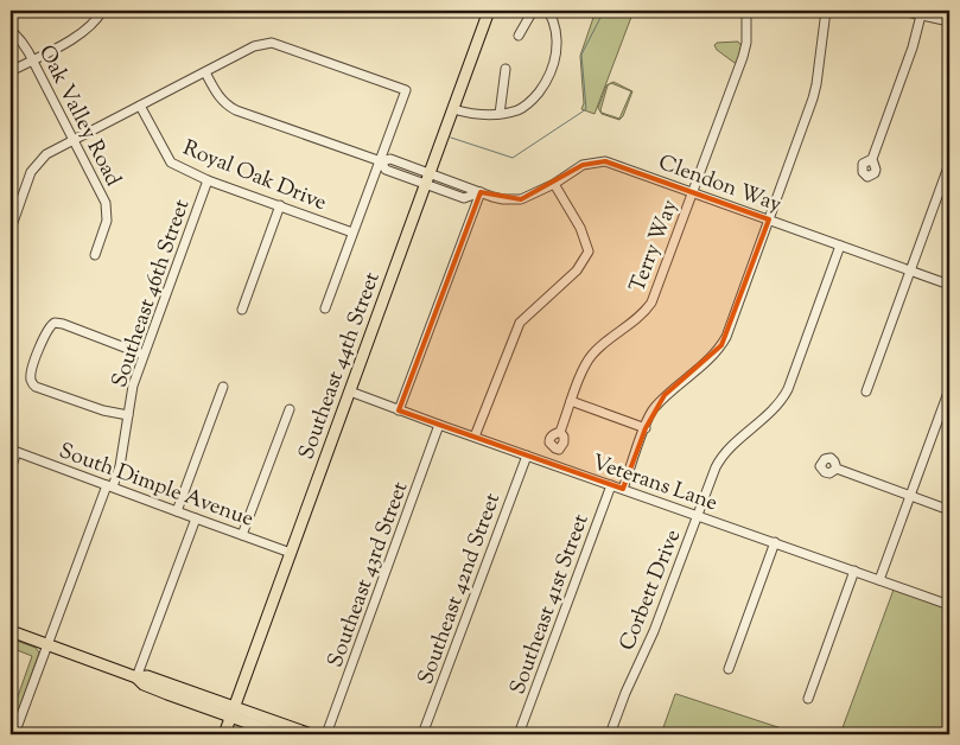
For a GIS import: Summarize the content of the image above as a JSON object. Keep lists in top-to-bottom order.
{
  "streets": {
    "main road": ["Southeast 44th Street"],
    "street": [
      "Oak Valley Road",
      "Royal Oak Drive",
      "Clendon Way",
      "Terry Way",
      "Southeast 46th Street",
      "Veterans Lane",
      "South Dimple Avenue",
      "Southeast 43rd Street",
      "Southeast 42nd Street",
      "Corbett Drive",
      "Southeast 41st Street"
    ]
  },
  "crossings": [
    ["Royal Oak Drive", "Southeast 46th Street"],
    ["Clendon Way", "Terry Way"],
    ["Clendon Way", "Southeast 44th Street"],
    ["Clendon Way", "Corbett Drive"],
    ["Southeast 46th Street", "South Dimple Avenue"],
    ["Southeast 44th Street", "Veterans Lane"],
    ["Southeast 44th Street", "South Dimple Avenue"],
    ["Veterans Lane", "Southeast 43rd Street"],
    ["Veterans Lane", "Southeast 42nd Street"],
    ["Veterans Lane", "Corbett Drive"],
    ["Veterans Lane", "Southeast 41st Street"]
  ]
}
